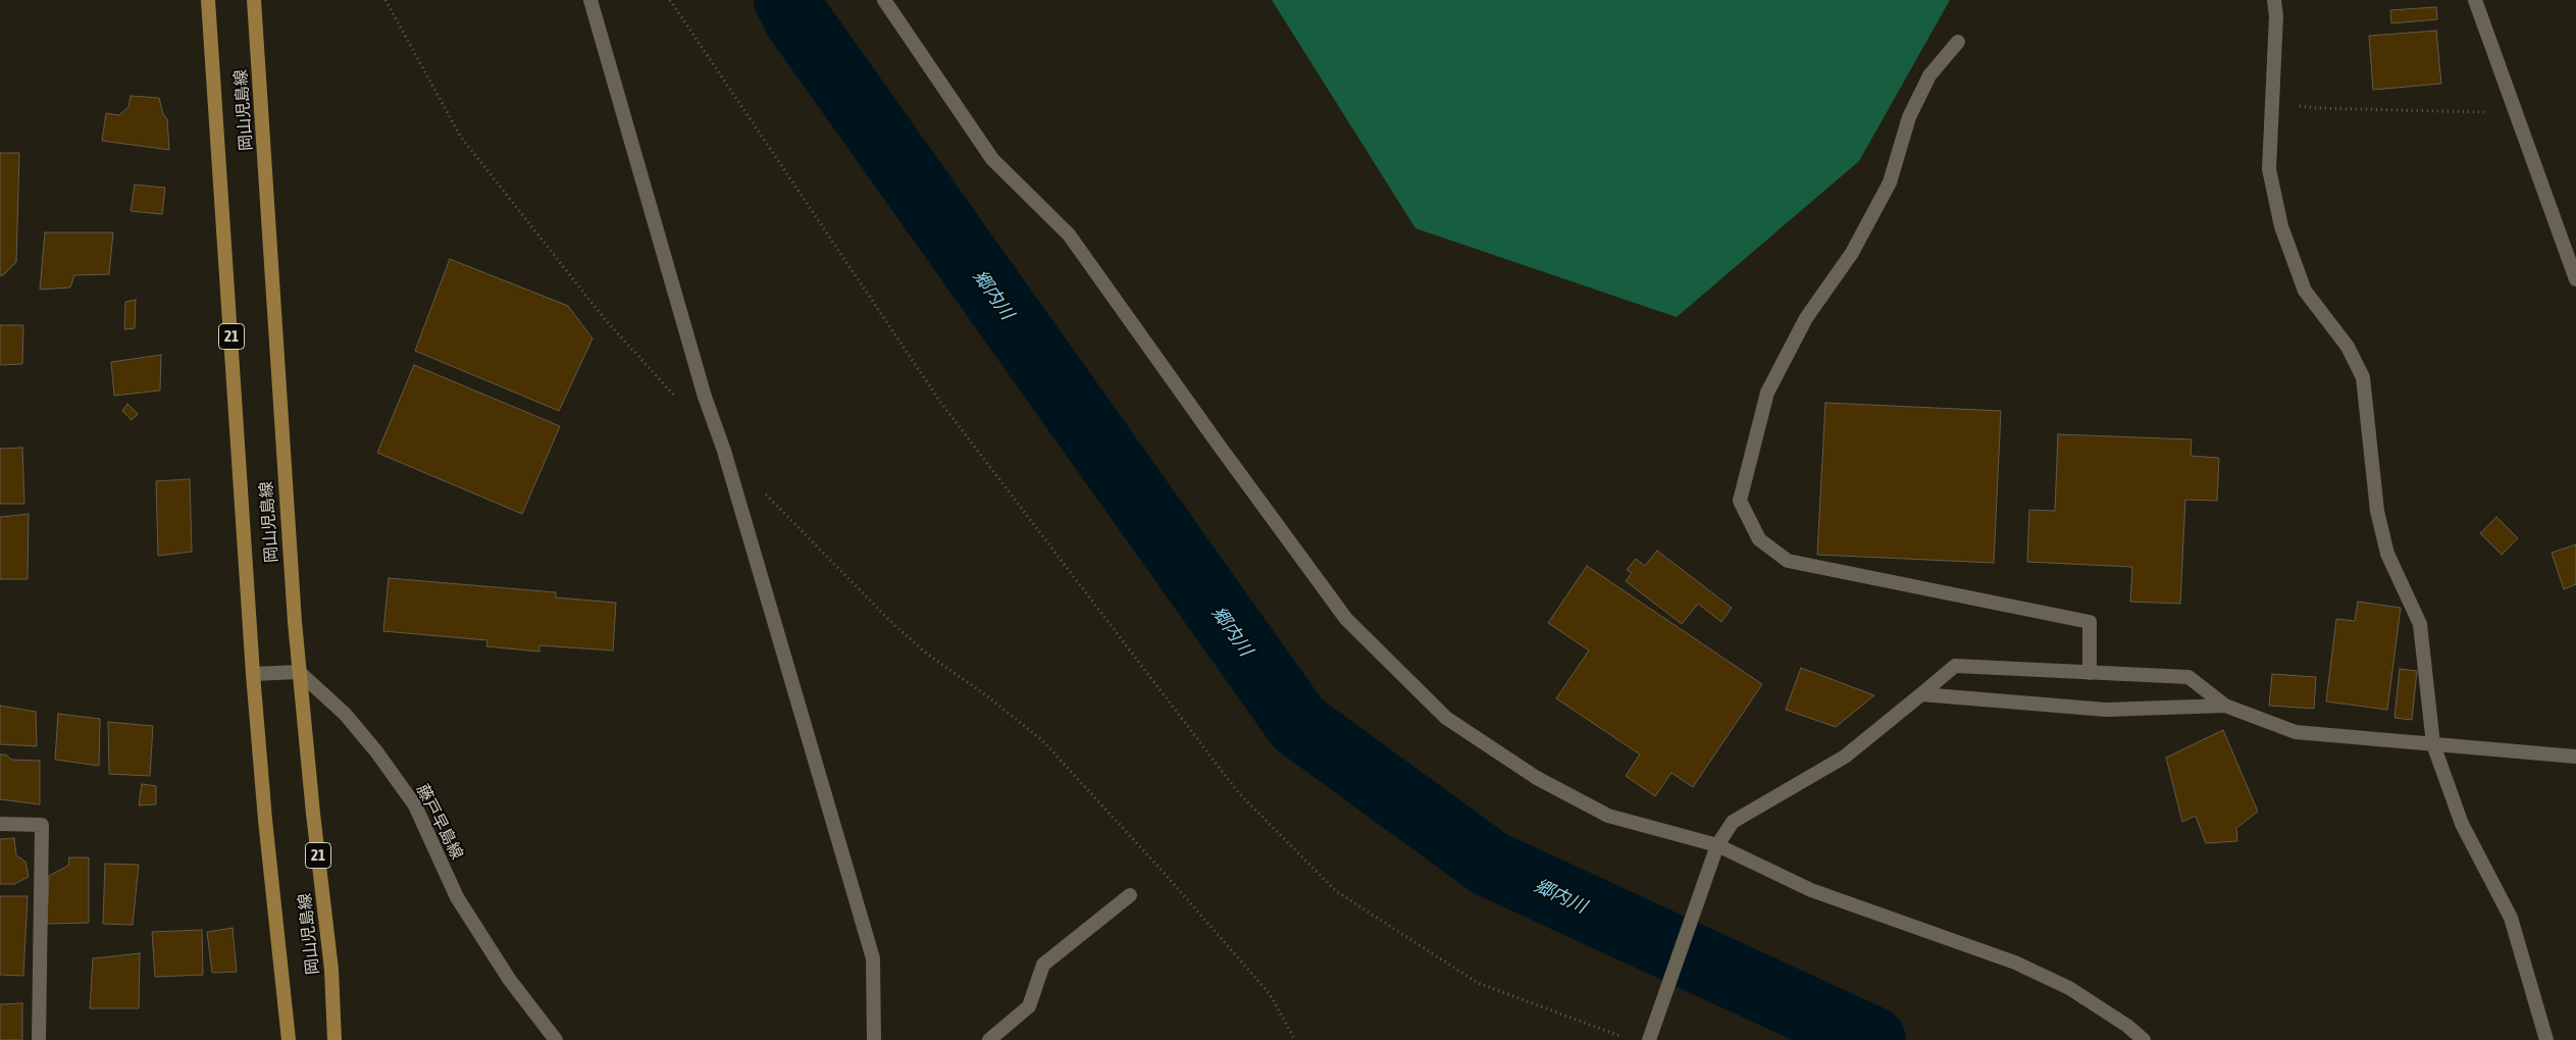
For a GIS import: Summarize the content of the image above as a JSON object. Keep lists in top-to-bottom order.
{
  "streets": {
    "main road": ["岡山児島線", "21"],
    "street": ["藤戸早島線"]
  },
  "crossings": [
    ["岡山児島線", "藤戸早島線"]
  ],
  "water": ["郷内川"]
}
